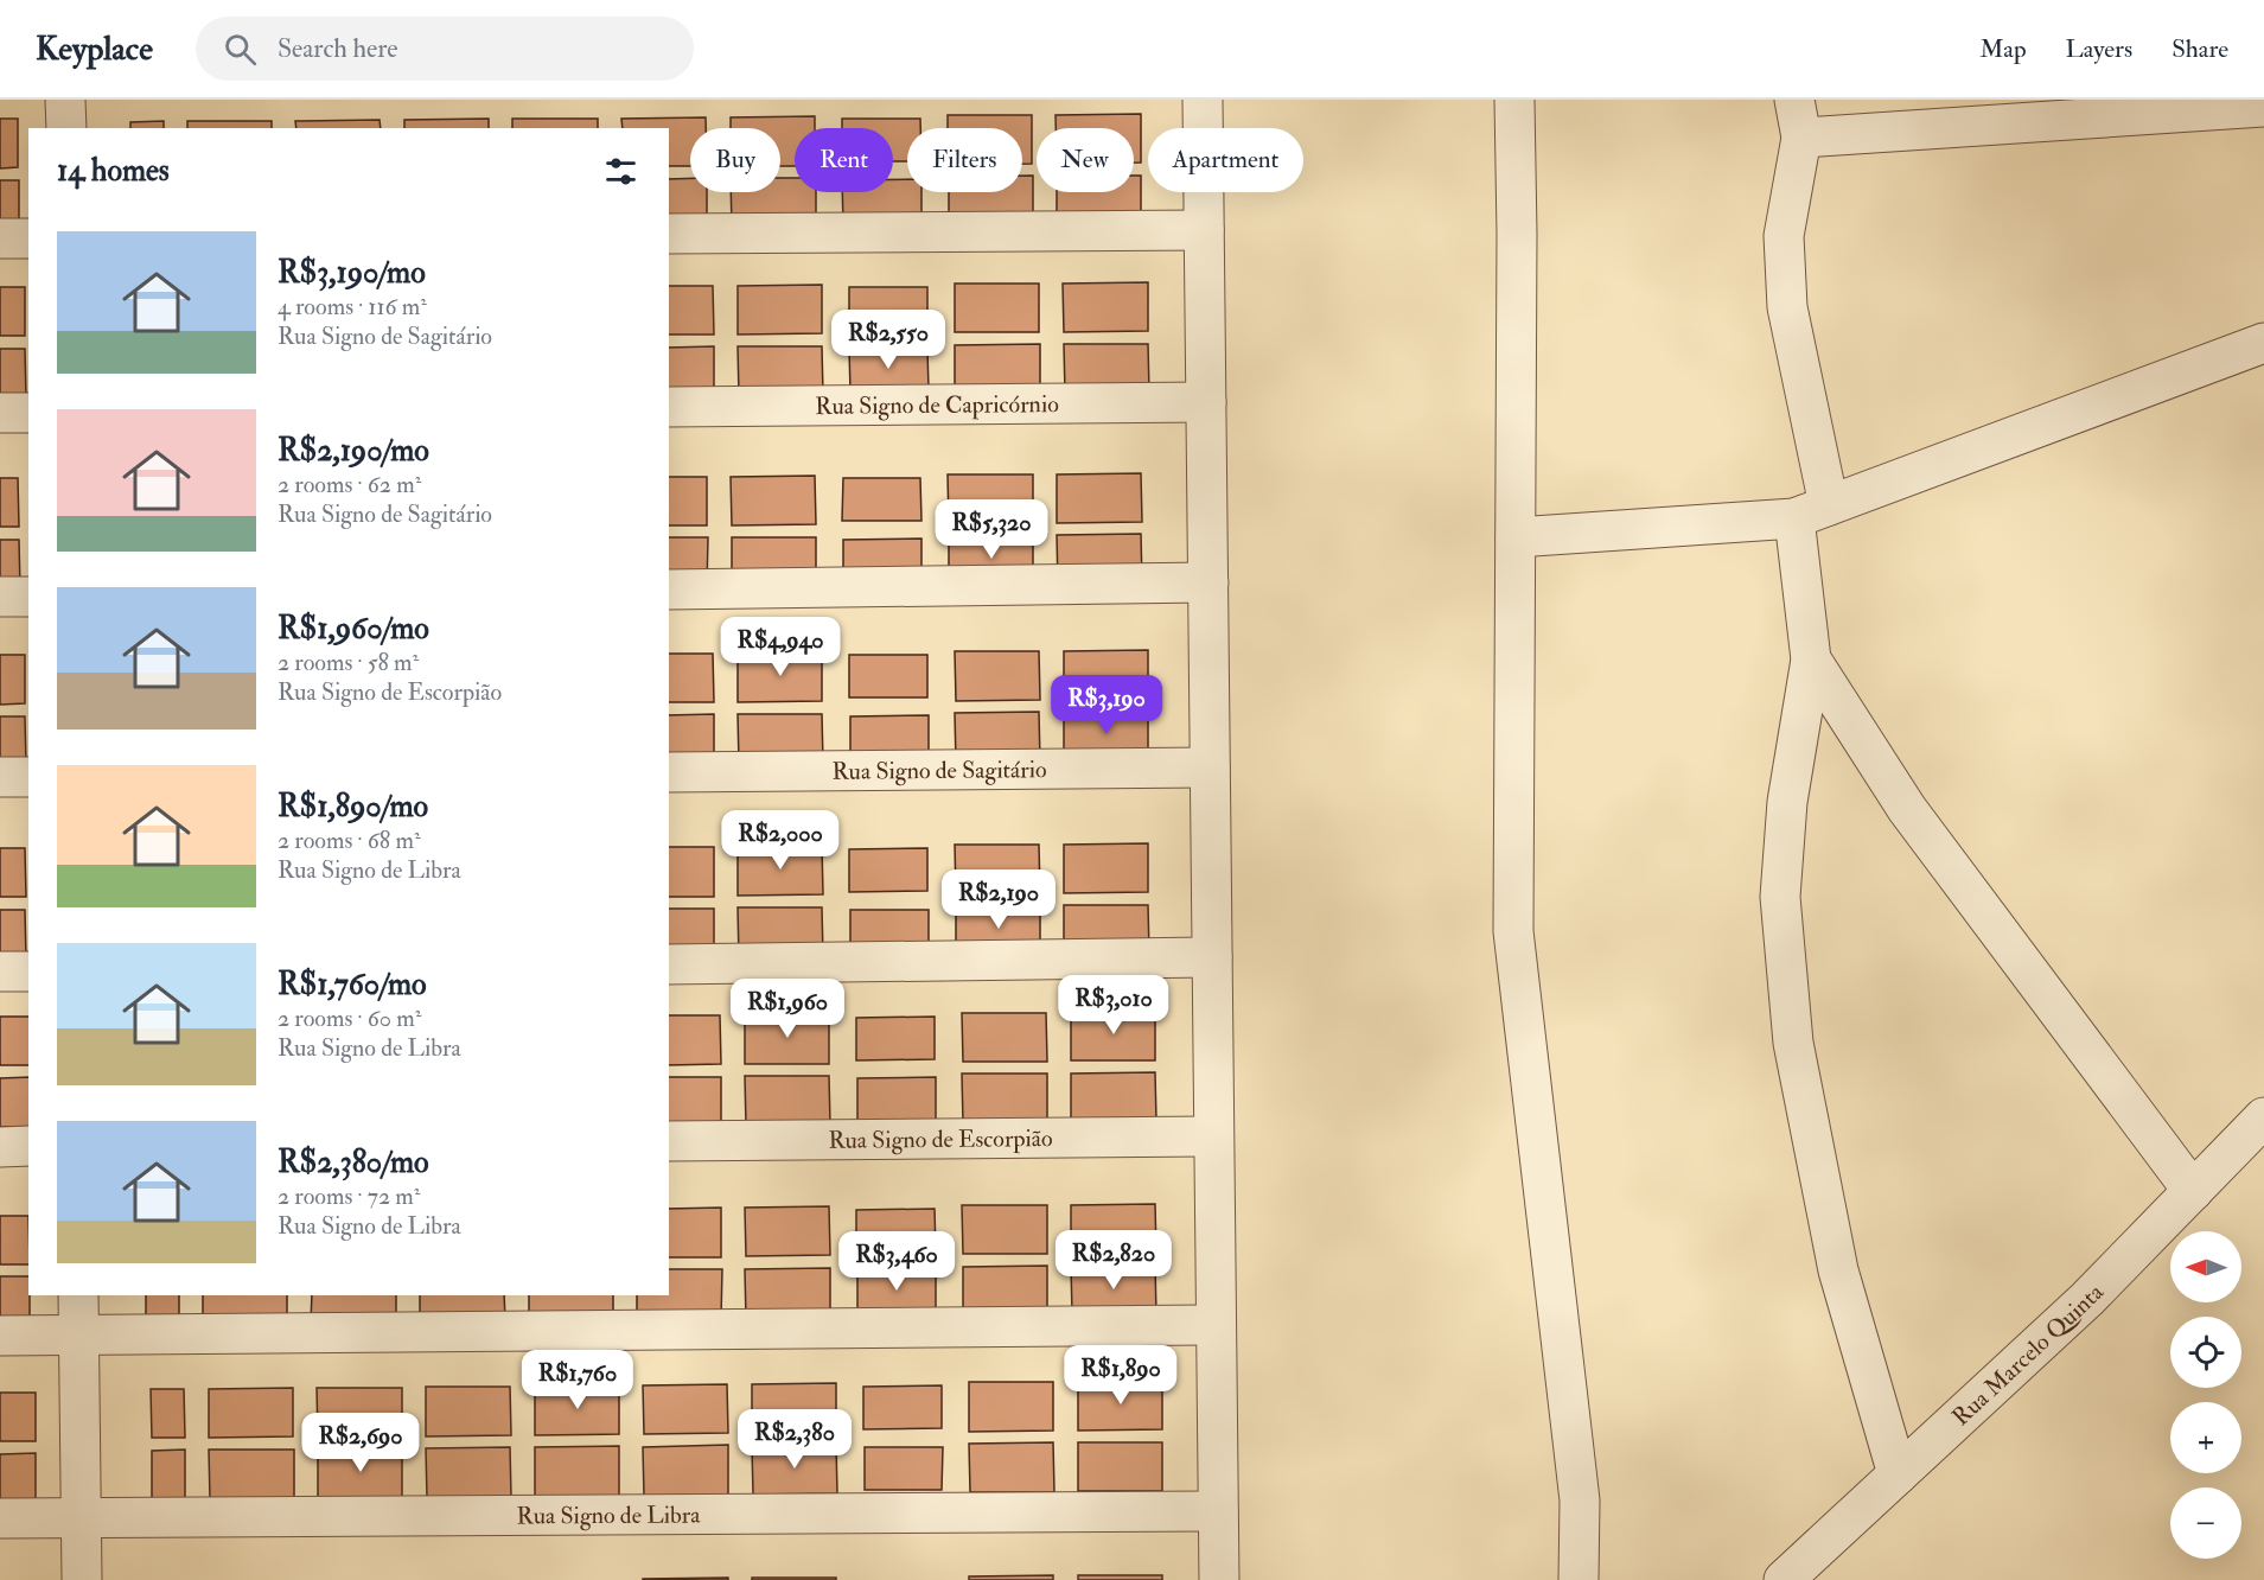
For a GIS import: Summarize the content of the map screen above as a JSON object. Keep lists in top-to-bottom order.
{
  "streets": {
    "street": [
      "Rua Signo de Capricórnio",
      "Rua Signo de Sagitário",
      "Rua Signo de Escorpião",
      "Rua Marcelo Quinta",
      "Rua Signo de Libra"
    ]
  },
  "north": "left",
  "page": {
    "header": "Keyplace",
    "search": "Search here",
    "nav": ["Map", "Layers", "Share"],
    "chip": [
      "Buy",
      "Rent",
      "Filters",
      "New",
      "Apartment"
    ],
    "heading": "14 homes",
    "list": [
      {
        "name": "R$3,190/mo",
        "note": "4 rooms · 116 m² · Rua Signo de Sagitário"
      },
      {
        "name": "R$2,190/mo",
        "note": "2 rooms · 62 m² · Rua Signo de Sagitário"
      },
      {
        "name": "R$1,960/mo",
        "note": "2 rooms · 58 m² · Rua Signo de Escorpião"
      },
      {
        "name": "R$1,890/mo",
        "note": "2 rooms · 68 m² · Rua Signo de Libra"
      },
      {
        "name": "R$1,760/mo",
        "note": "2 rooms · 60 m² · Rua Signo de Libra"
      },
      {
        "name": "R$2,380/mo",
        "note": "2 rooms · 72 m² · Rua Signo de Libra"
      }
    ],
    "price": [
      "R$2,550",
      "R$5,320",
      "R$4,940",
      "R$3,190",
      "R$2,000",
      "R$2,190",
      "R$3,010",
      "R$1,960",
      "R$2,820",
      "R$3,460",
      "R$1,890",
      "R$1,760",
      "R$2,380",
      "R$2,690"
    ],
    "map_buttons": ["+", "−"]
  }
}
